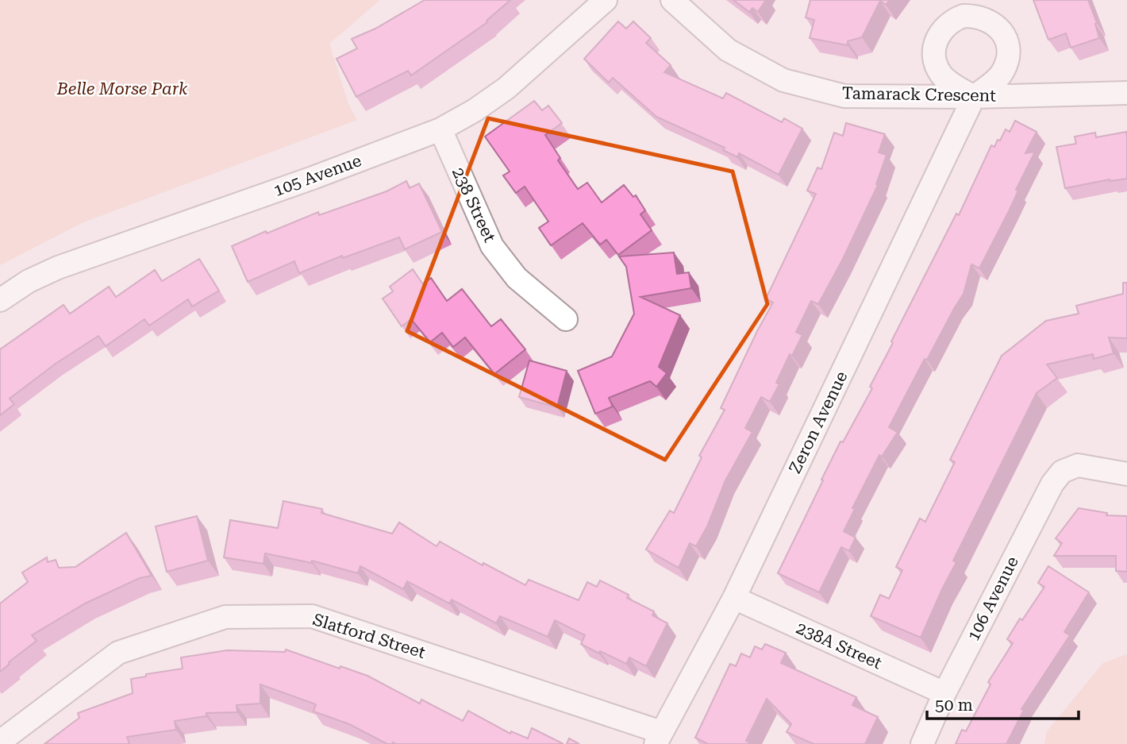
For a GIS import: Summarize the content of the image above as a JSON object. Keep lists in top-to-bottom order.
{
  "streets": {
    "street": [
      "Tamarack Crescent",
      "105 Avenue",
      "238 Street",
      "Zeron Avenue",
      "106 Avenue",
      "Slatford Street",
      "238A Street"
    ]
  },
  "crossings": [
    ["Tamarack Crescent", "Zeron Avenue"],
    ["105 Avenue", "238 Street"],
    ["Zeron Avenue", "Slatford Street"],
    ["Zeron Avenue", "238A Street"],
    ["106 Avenue", "238A Street"]
  ],
  "parks": ["Belle Morse Park"],
  "scale_bar": "50 m"
}
